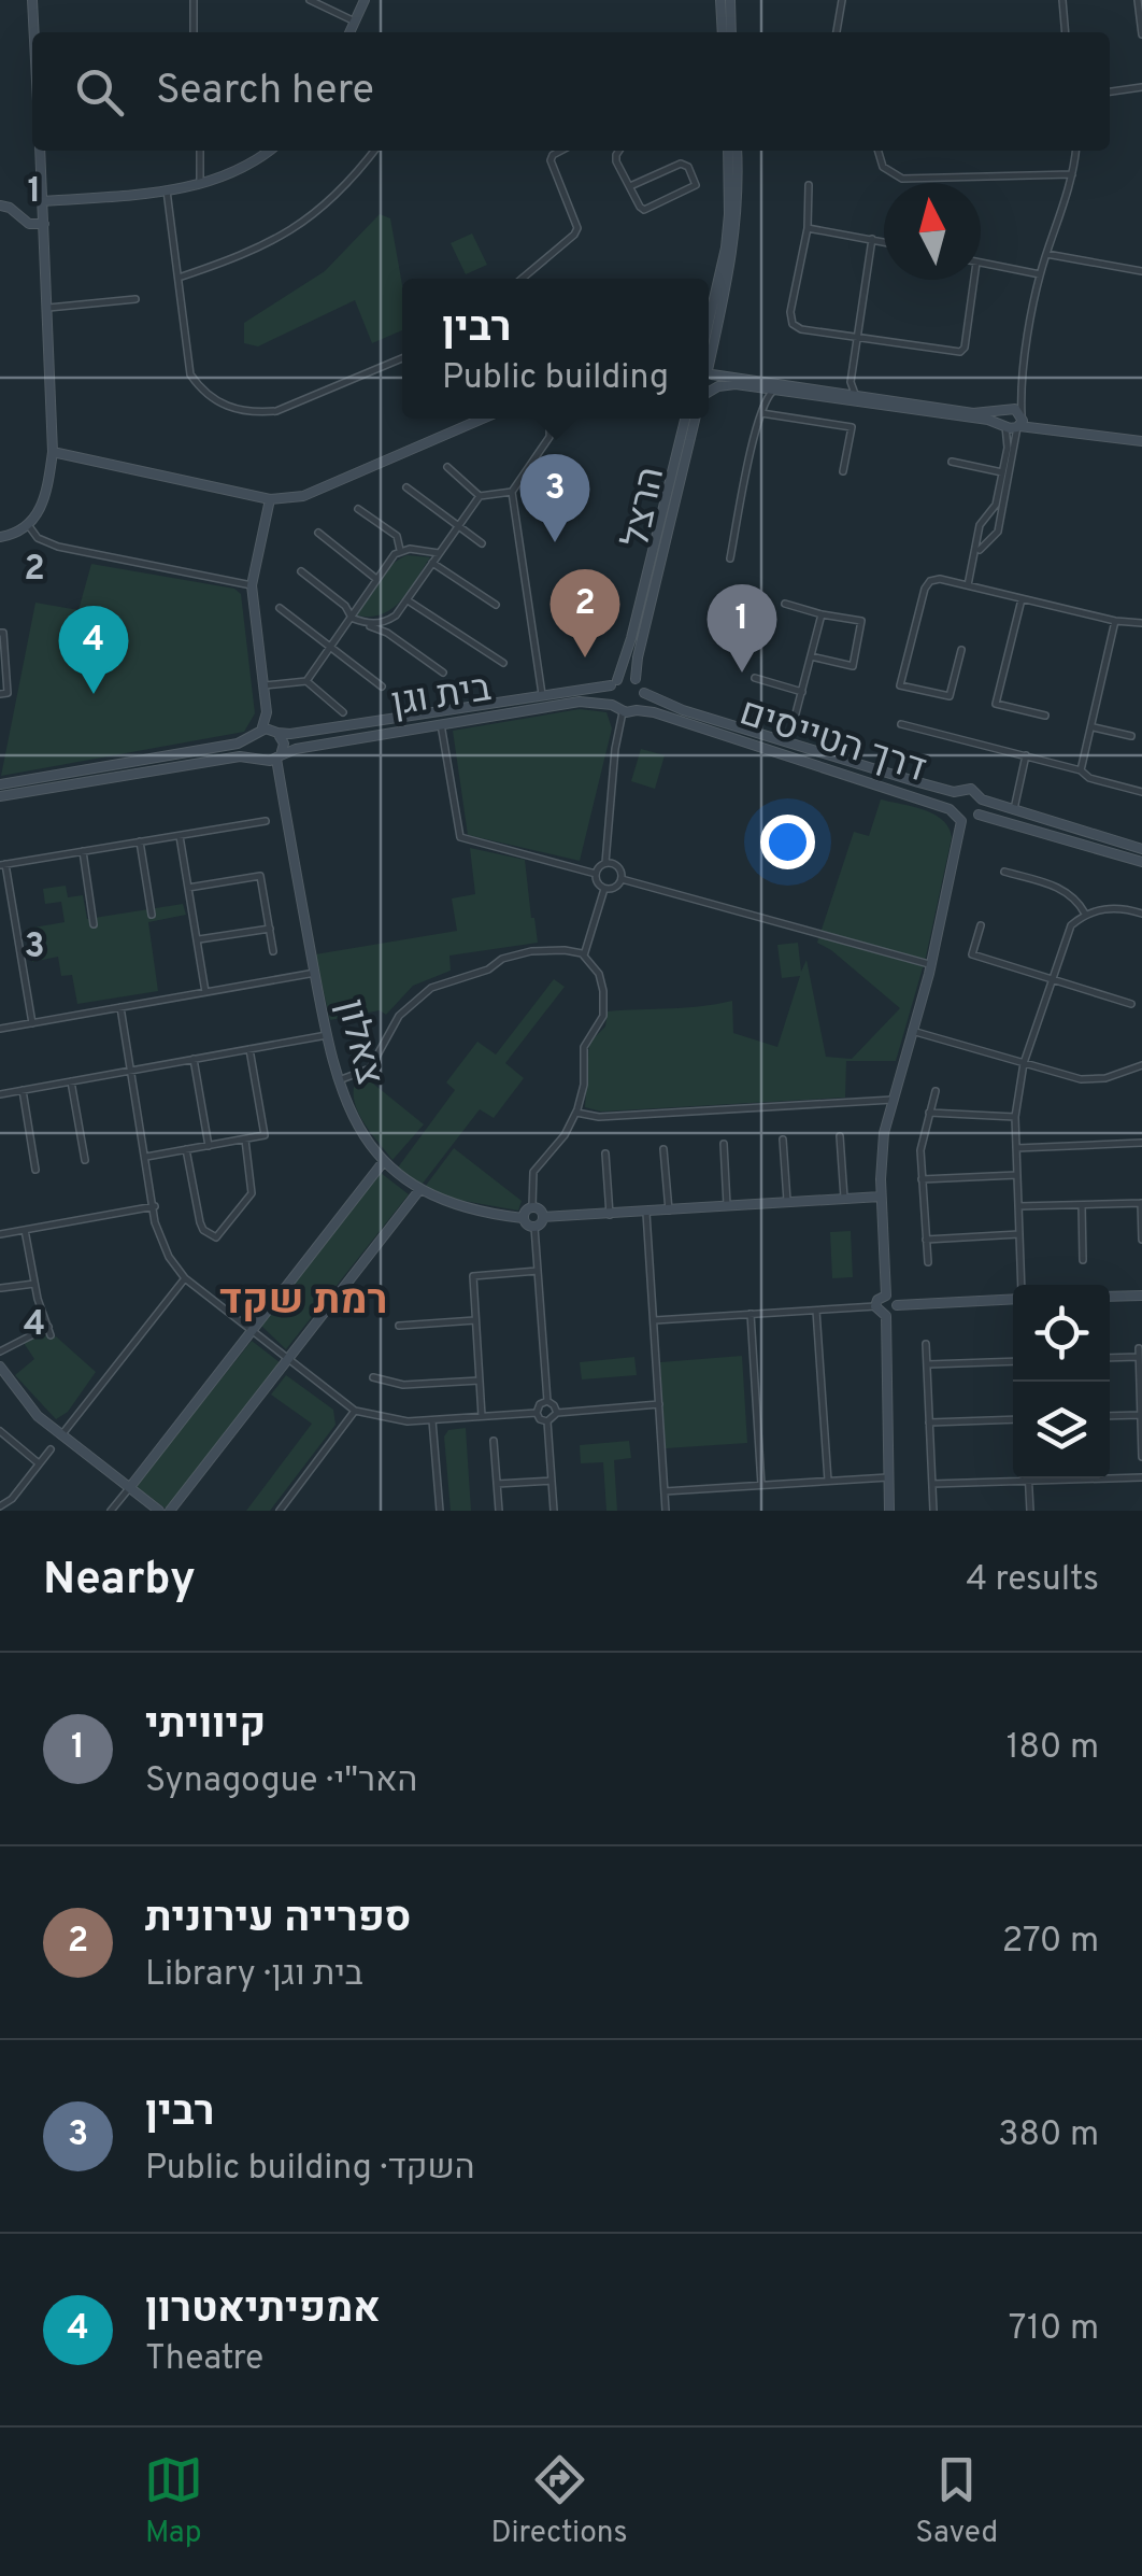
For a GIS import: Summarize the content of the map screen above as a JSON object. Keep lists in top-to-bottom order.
{
  "streets": {
    "street": [
      "הרצל",
      "בית וגן",
      "דרך הטייסים",
      "צאלון"
    ]
  },
  "crossings": [
    ["הרצל", "בית וגן"],
    ["הרצל", "דרך הטייסים"],
    ["בית וגן", "דרך הטייסים"],
    ["בית וגן", "צאלון"]
  ],
  "districts": ["רמת שקד"],
  "north": "top",
  "page": {
    "search": "Search here",
    "popup": ["רבין", "Public building"],
    "pins": [
      "3",
      "2",
      "1",
      "4"
    ],
    "heading": ["Nearby", "4 results"],
    "list": [
      {
        "mark": "1",
        "name": "קיוויתי",
        "note": "Synagogue · האר\"י",
        "value": "180 m"
      },
      {
        "mark": "2",
        "name": "ספרייה עירונית",
        "note": "Library · בית וגן",
        "value": "270 m"
      },
      {
        "mark": "3",
        "name": "רבין",
        "note": "Public building · השקד",
        "value": "380 m"
      },
      {
        "mark": "4",
        "name": "אמפיתיאטרון",
        "note": "Theatre",
        "value": "710 m"
      }
    ],
    "nav": ["Map", "Directions", "Saved"]
  },
  "grid": {
    "rows": [
      "1",
      "2",
      "3",
      "4"
    ]
  }
}
